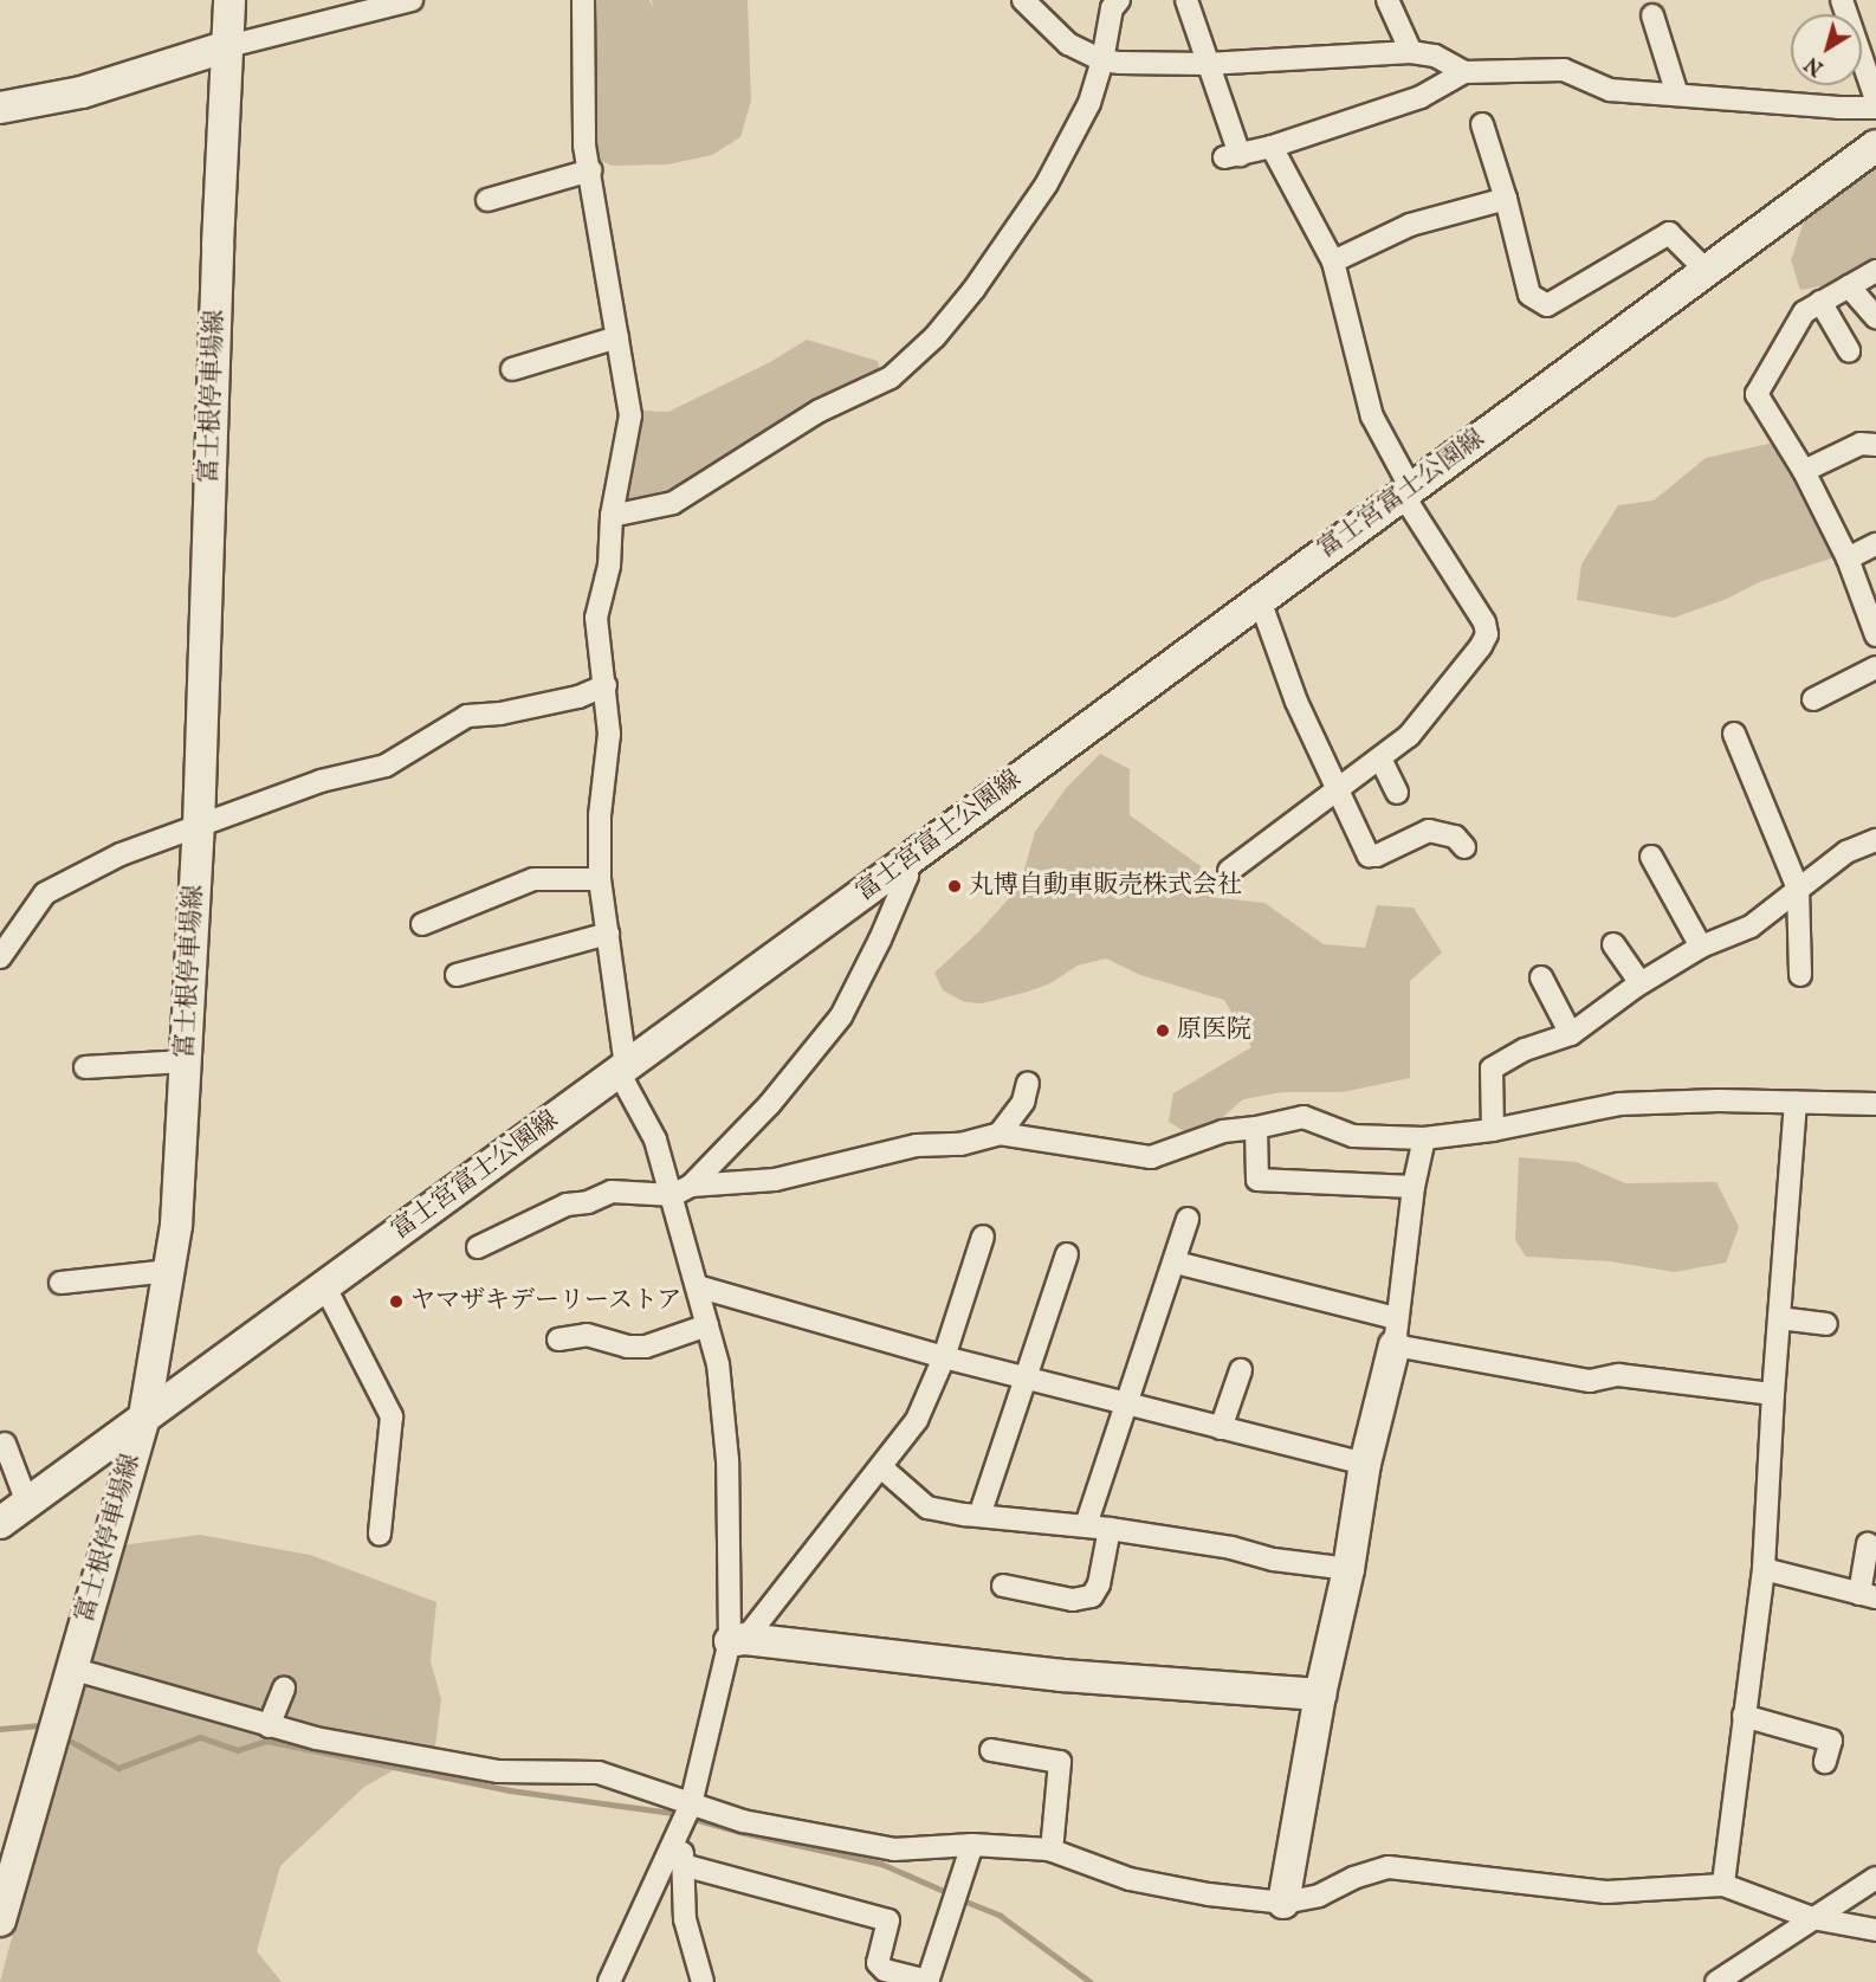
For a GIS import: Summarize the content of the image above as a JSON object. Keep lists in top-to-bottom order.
{
  "streets": {
    "main road": ["富士根停車場線", "富士宮富士公園線"]
  },
  "crossings": [
    ["富士根停車場線", "富士宮富士公園線"]
  ],
  "places": ["丸博自動車販売株式会社", "原医院", "ヤマザキデーリーストア"],
  "north": "bottom left"
}
